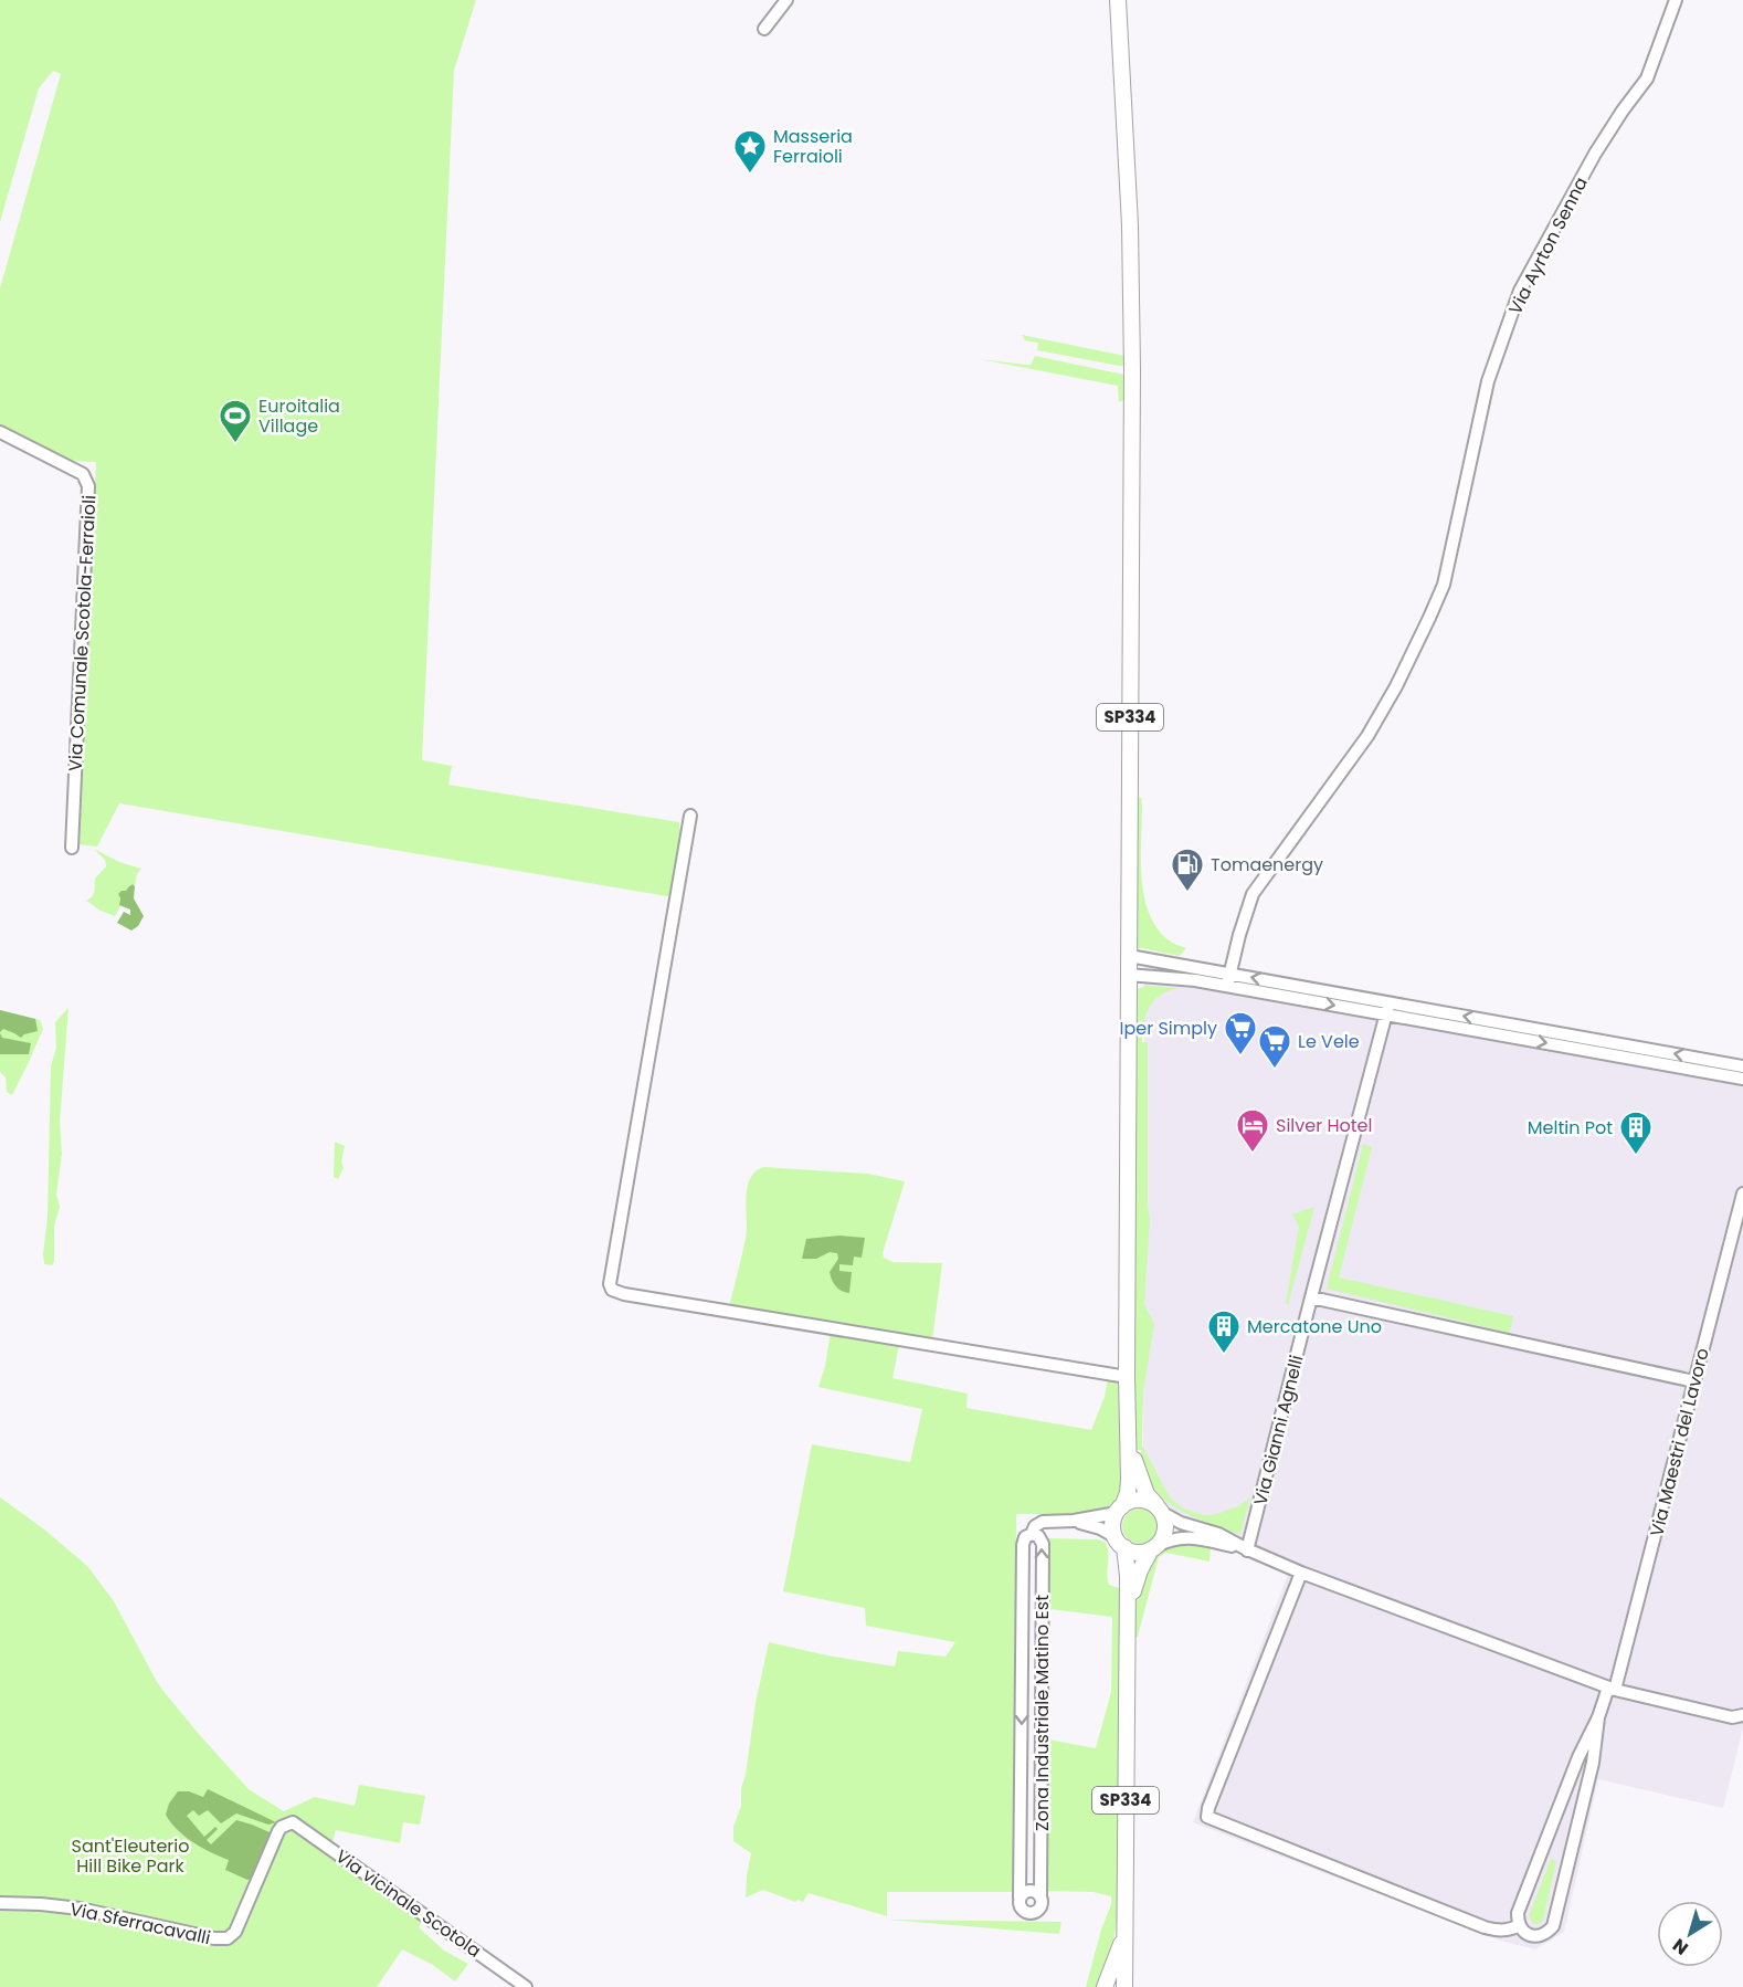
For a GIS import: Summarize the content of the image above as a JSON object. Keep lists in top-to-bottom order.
{
  "streets": {
    "main road": ["SP334"],
    "street": [
      "Via Ayrton Senna",
      "Via Comunale Scotola-Ferraioli",
      "Via Gianni Agnelli",
      "Via Maestri del Lavoro",
      "Zona Industriale Matino Est",
      "Via vicinale Scotola",
      "Via Sferracavalli"
    ]
  },
  "crossings": [
    ["Via vicinale Scotola", "Via Sferracavalli"]
  ],
  "parks": ["Sant'Eleuterio Hill Bike Park"],
  "places": {
    "place": ["Masseria Ferraioli"],
    "sports": ["Euroitalia Village"],
    "fuel station": ["Tomaenergy"],
    "supermarket": ["Iper Simply", "Le Vele"],
    "hotel": ["Silver Hotel"],
    "building": ["Meltin Pot", "Mercatone Uno"]
  },
  "north": "bottom left"
}
